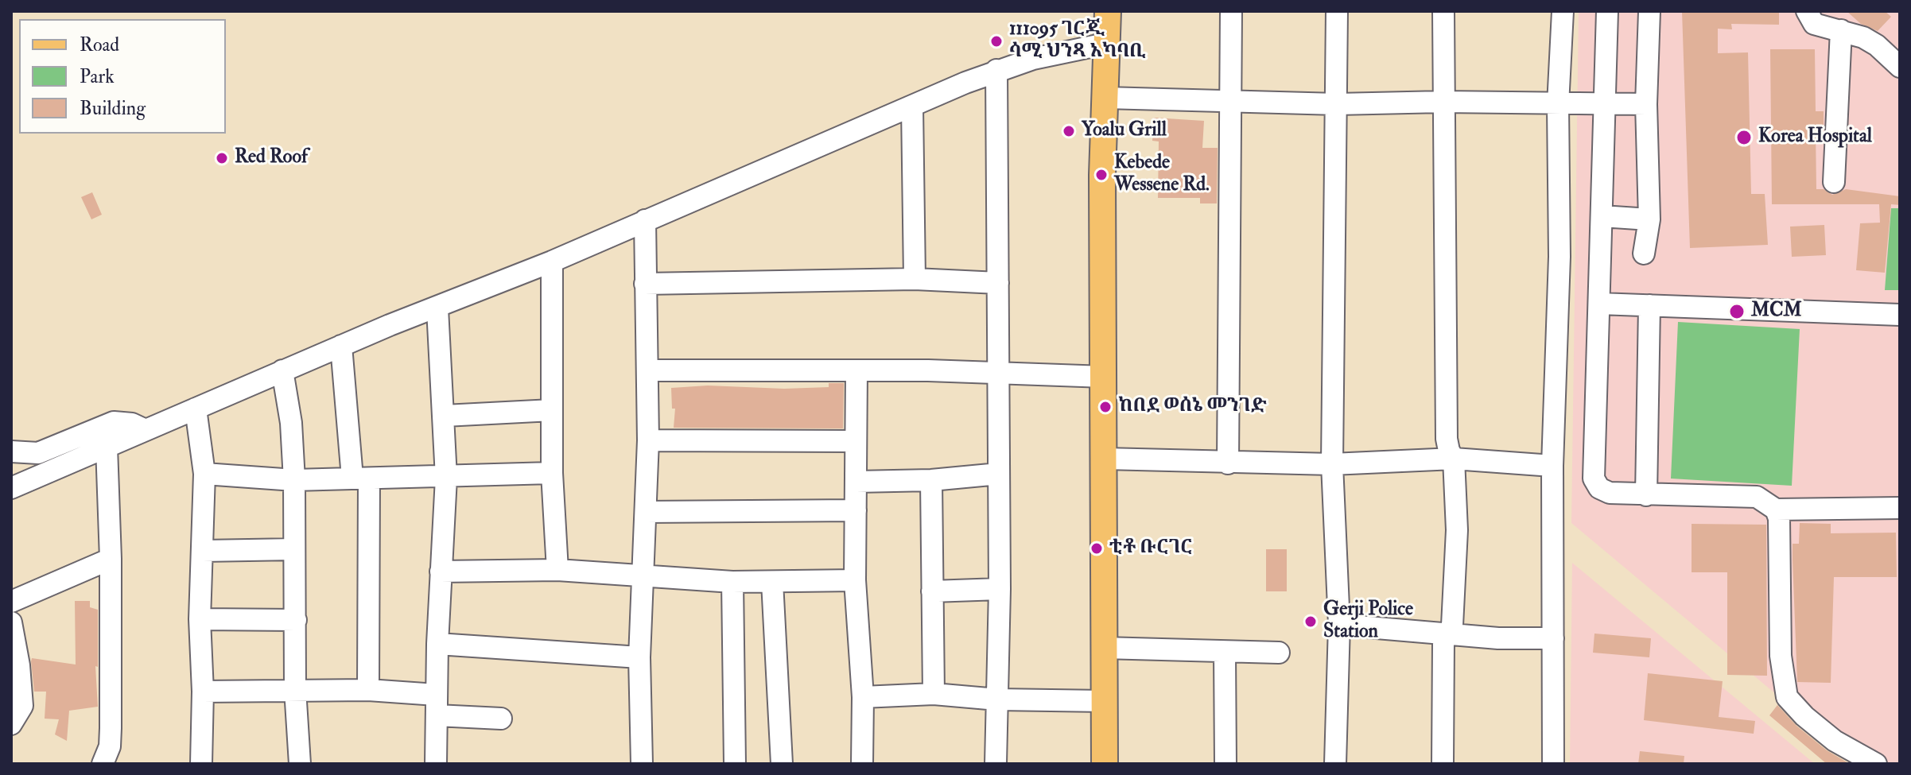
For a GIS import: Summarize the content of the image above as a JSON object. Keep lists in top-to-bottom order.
{
  "places": [
    "111095 ገርጂ ሳሚ ህንጻ አካባቢ",
    "Yoalu Grill",
    "Korea Hospital",
    "Red Roof",
    "Kebede Wessene Rd.",
    "MCM",
    "ከበደ ወሰኔ መንገድ",
    "ቲቶ ቡርገር",
    "Gerji Police Station"
  ],
  "legend": ["Road", "Park", "Building"]
}
